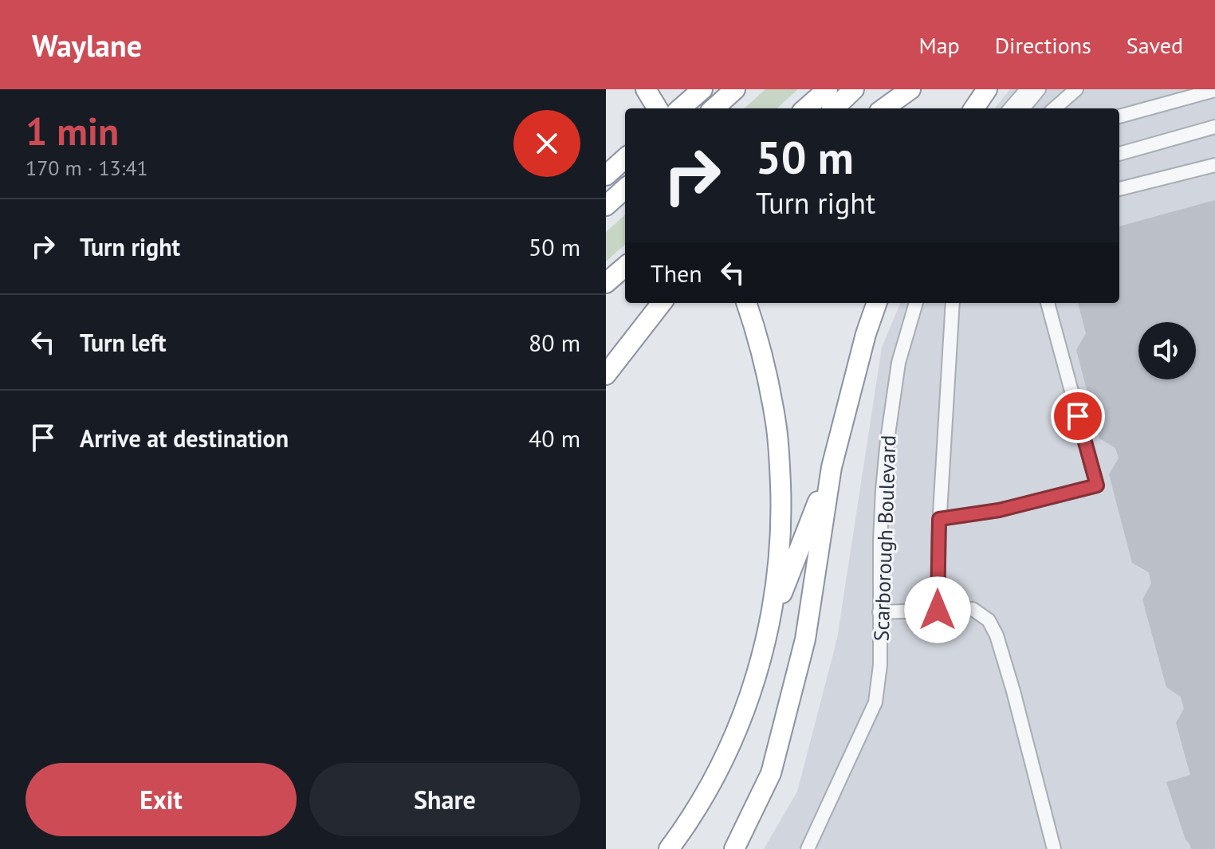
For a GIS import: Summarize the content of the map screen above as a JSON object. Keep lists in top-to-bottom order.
{
  "streets": {
    "street": ["Scarborough Boulevard"]
  },
  "page": {
    "header": "Waylane",
    "nav": ["Map", "Directions", "Saved"],
    "heading": ["1 min", "170 m · 13:41"],
    "turn": ["50 m", "Turn right"],
    "list": [
      {
        "name": "Turn right",
        "value": "50 m"
      },
      {
        "name": "Turn left",
        "value": "80 m"
      },
      {
        "name": "Arrive at destination",
        "value": "40 m"
      }
    ],
    "then": "Then",
    "buttons": ["Exit", "Share"]
  }
}
